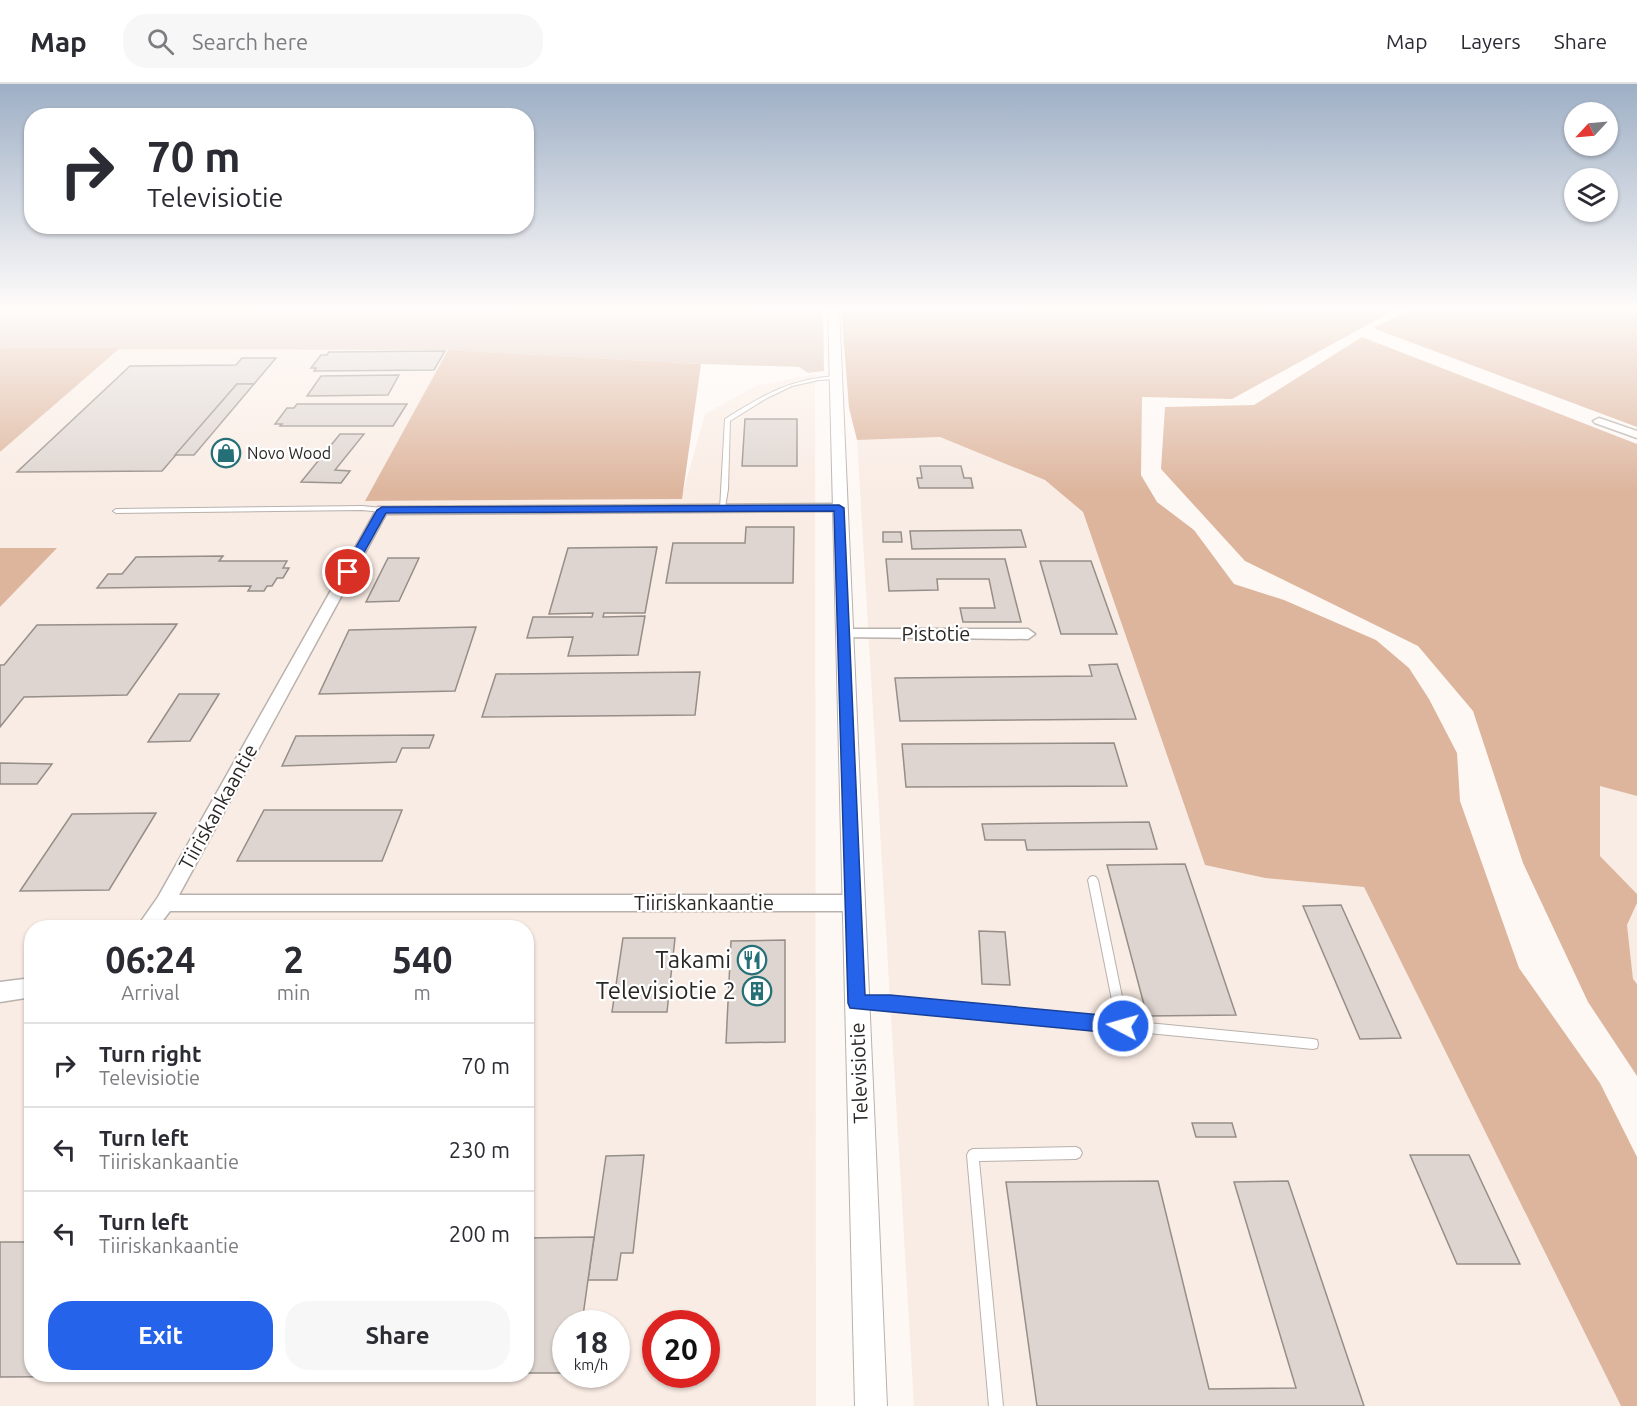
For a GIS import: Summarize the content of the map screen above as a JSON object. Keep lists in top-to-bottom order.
{
  "streets": {
    "street": ["Pistotie", "Tiiriskankaantie", "Televisiotie"]
  },
  "crossings": [
    ["Pistotie", "Televisiotie"],
    ["Tiiriskankaantie", "Televisiotie"]
  ],
  "places": {
    "shop": ["Novo Wood"],
    "restaurant": ["Takami"],
    "building": ["Televisiotie 2"]
  },
  "north": "bottom left",
  "page": {
    "header": "Map",
    "search": "Search here",
    "nav": ["Map", "Layers", "Share"],
    "turn": ["70 m", "Televisiotie"],
    "eta": [
      "06:24",
      "Arrival",
      "2",
      "min",
      "540",
      "m"
    ],
    "list": [
      {
        "name": "Turn right",
        "note": "Televisiotie",
        "value": "70 m"
      },
      {
        "name": "Turn left",
        "note": "Tiiriskankaantie",
        "value": "230 m"
      },
      {
        "name": "Turn left",
        "note": "Tiiriskankaantie",
        "value": "200 m"
      }
    ],
    "buttons": ["Exit", "Share"],
    "speed": "18 km/h",
    "limit": "20"
  }
}
